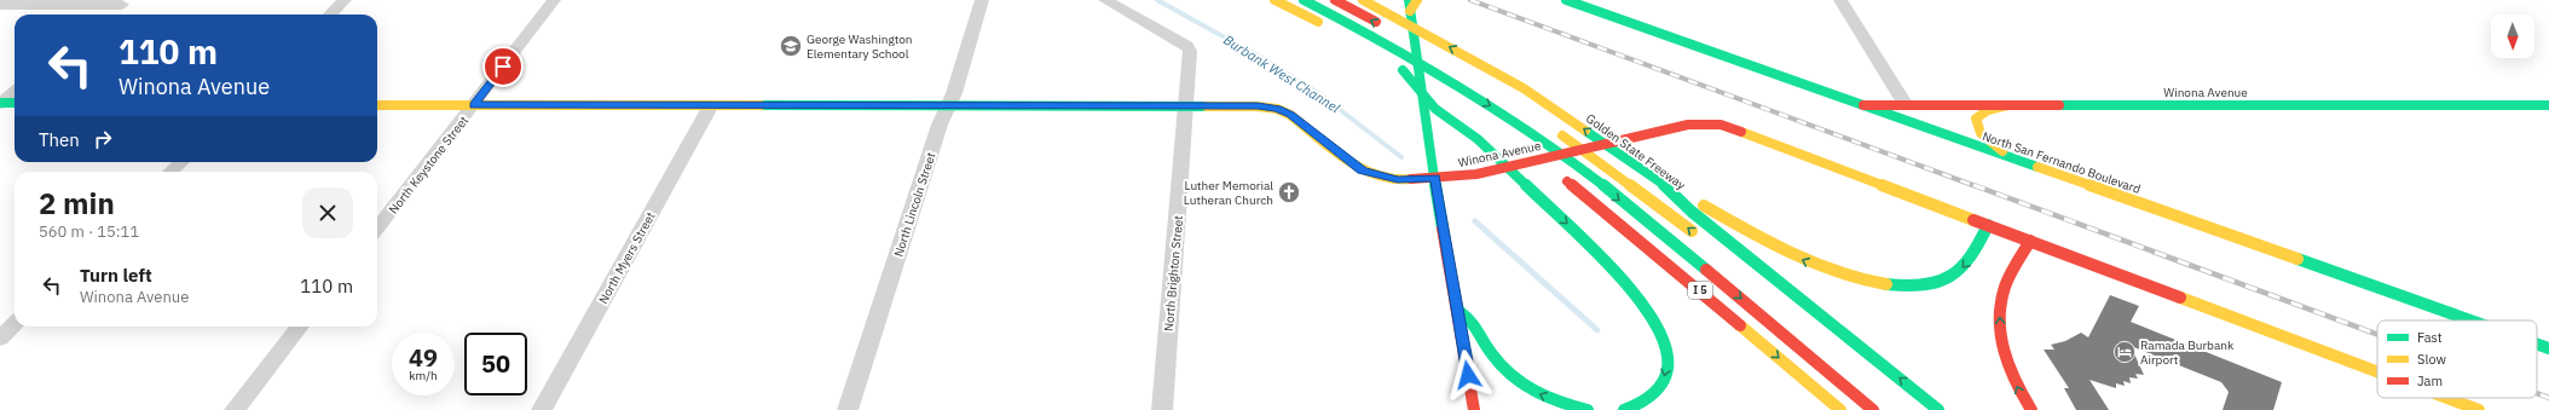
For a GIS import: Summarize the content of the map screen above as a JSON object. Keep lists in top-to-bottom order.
{
  "streets": {
    "main road": [
      "Winona Avenue",
      "Golden State Freeway",
      "North San Fernando Boulevard",
      "I 5"
    ],
    "street": [
      "North Keystone Street",
      "North Lincoln Street",
      "North Myers Street",
      "North Brighton Street"
    ]
  },
  "crossings": [
    ["Winona Avenue", "North San Fernando Boulevard"],
    ["Winona Avenue", "North Keystone Street"],
    ["Winona Avenue", "North Lincoln Street"],
    ["Winona Avenue", "North Myers Street"],
    ["Winona Avenue", "North Brighton Street"]
  ],
  "water": ["Burbank West Channel"],
  "places": {
    "school or university": ["George Washington Elementary School"],
    "church": ["Luther Memorial Lutheran Church"],
    "hotel": ["Ramada Burbank Airport"]
  },
  "legend": ["Fast", "Slow", "Jam"],
  "north": "bottom",
  "page": {
    "turn": ["110 m", "Winona Avenue"],
    "then": "Then",
    "heading": ["2 min", "560 m · 15:11"],
    "list": [
      {
        "name": "Turn left",
        "note": "Winona Avenue",
        "value": "110 m"
      }
    ],
    "speed": "49 km/h",
    "limit": "50"
  }
}
